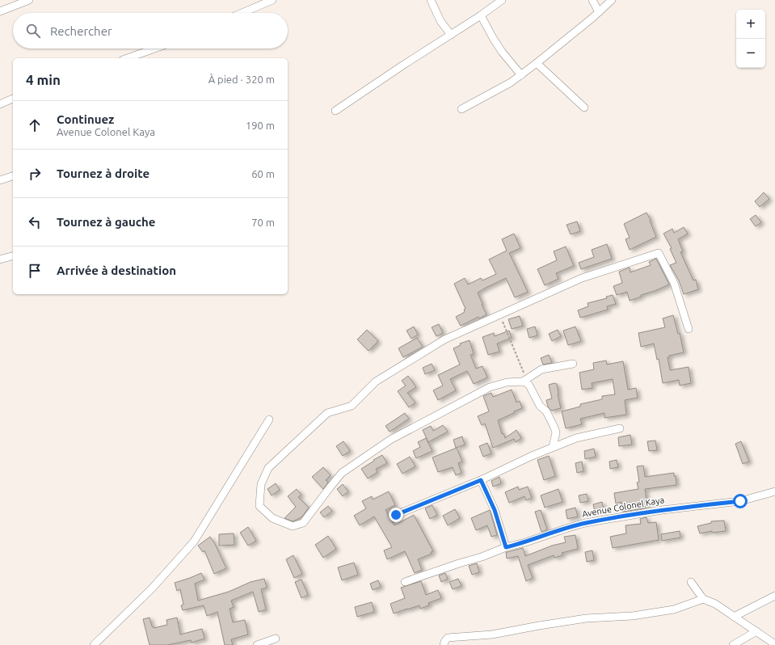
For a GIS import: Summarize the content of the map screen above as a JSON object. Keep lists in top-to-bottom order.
{
  "streets": {
    "street": ["Avenue Colonel Kaya"]
  },
  "page": {
    "map_buttons": ["+", "−"],
    "search": "Rechercher",
    "heading": ["4 min", "À pied · 320 m"],
    "list": [
      ["Continuez", "Avenue Colonel Kaya", "190 m"],
      ["Tournez à droite", "60 m"],
      ["Tournez à gauche", "70 m"],
      "Arrivée à destination"
    ]
  }
}
